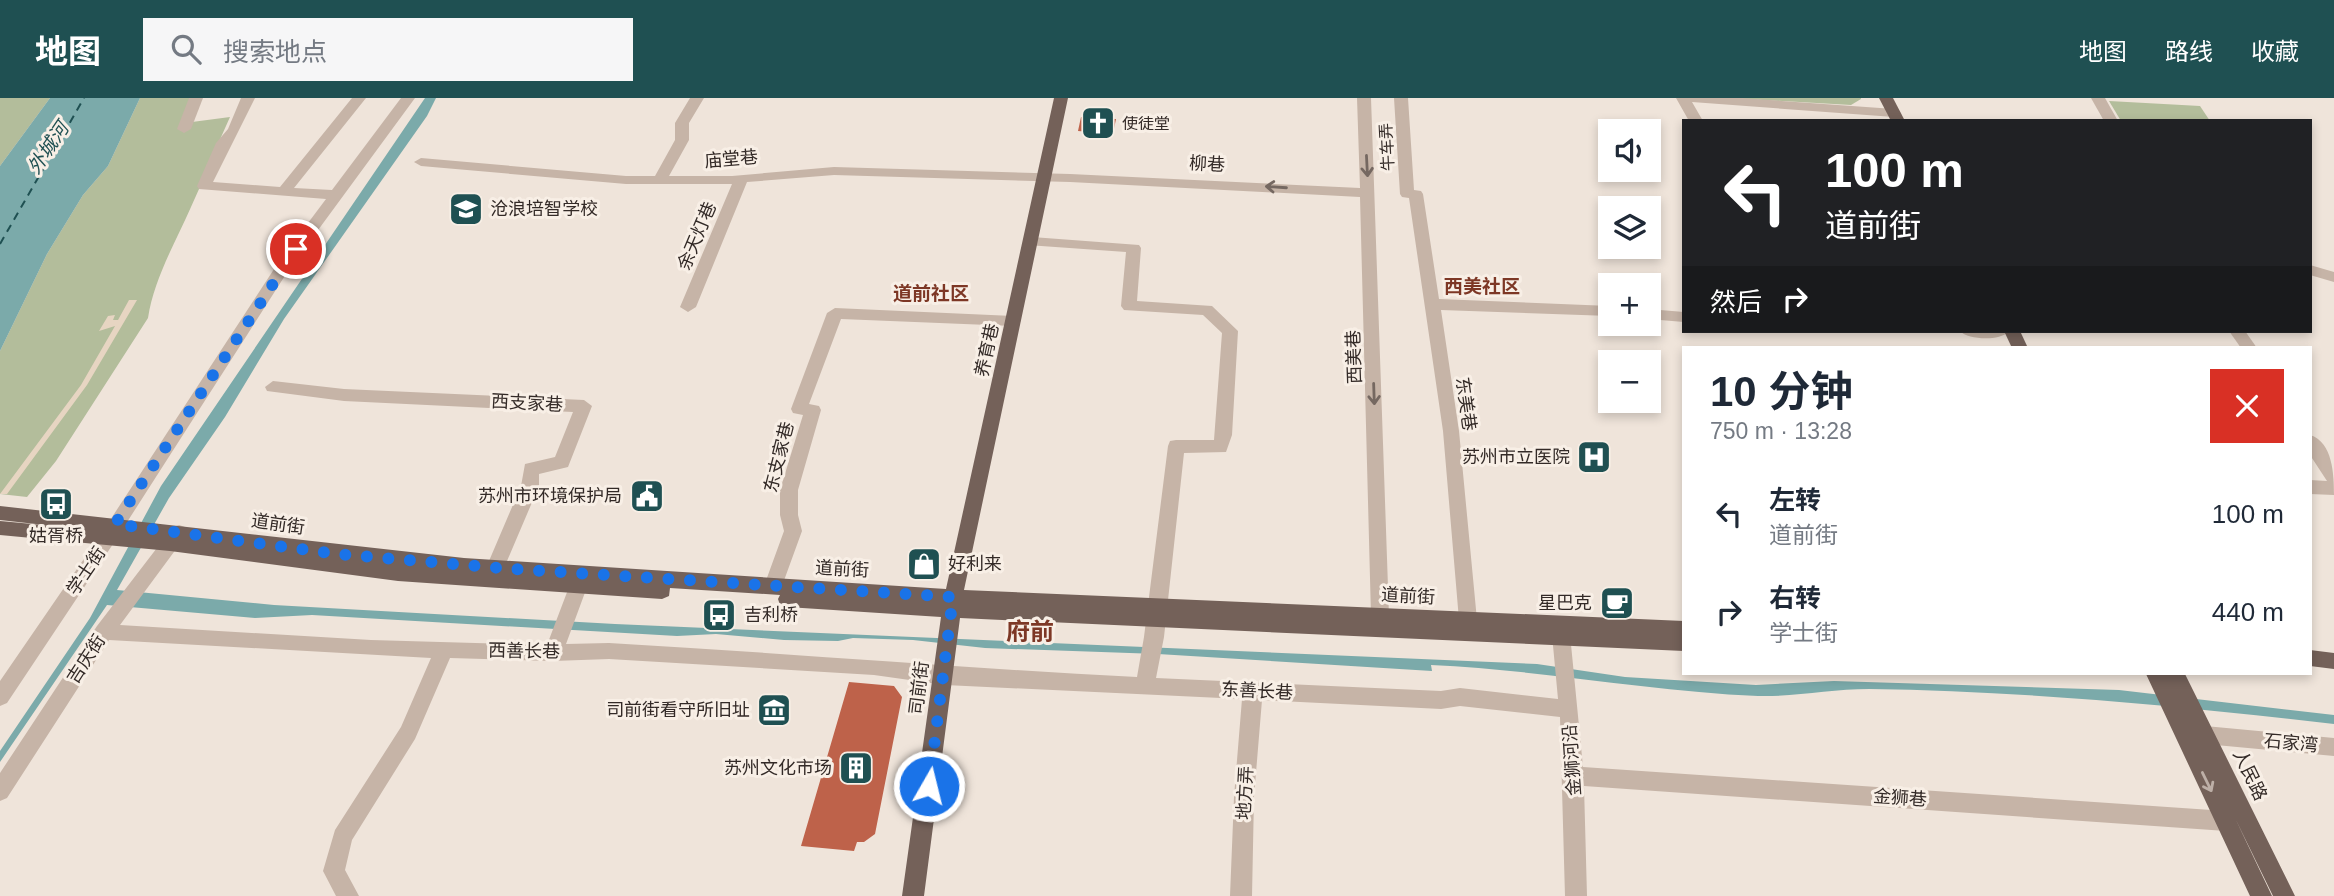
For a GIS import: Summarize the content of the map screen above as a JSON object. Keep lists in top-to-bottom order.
{
  "streets": {
    "main road": [
      "养育巷",
      "道前街",
      "司前街",
      "人民路"
    ],
    "street": [
      "牛车弄",
      "庙堂巷",
      "柳巷",
      "余天灯巷",
      "西美巷",
      "西支家巷",
      "东美巷",
      "东支家巷",
      "学士街",
      "西善长巷",
      "吉庆街",
      "东善长巷",
      "石家湾",
      "金狮河沿",
      "地方弄",
      "金狮巷"
    ]
  },
  "crossings": [
    ["牛车弄", "东美巷"],
    ["庙堂巷", "柳巷"],
    ["庙堂巷", "余天灯巷"],
    ["庙堂巷", "养育巷"],
    ["柳巷", "养育巷"],
    ["柳巷", "西美巷"],
    ["养育巷", "东支家巷"],
    ["养育巷", "道前街"],
    ["养育巷", "司前街"],
    ["西美巷", "道前街"],
    ["西支家巷", "道前街"],
    ["东美巷", "道前街"],
    ["东支家巷", "道前街"],
    ["道前街", "学士街"],
    ["道前街", "吉庆街"],
    ["道前街", "司前街"],
    ["道前街", "金狮河沿"],
    ["西善长巷", "吉庆街"],
    ["西善长巷", "司前街"],
    ["西善长巷", "东善长巷"],
    ["司前街", "东善长巷"],
    ["东善长巷", "金狮河沿"],
    ["东善长巷", "地方弄"],
    ["石家湾", "人民路"],
    ["金狮河沿", "金狮巷"],
    ["人民路", "金狮巷"]
  ],
  "one_way": ["柳巷", "西美巷"],
  "districts": ["西美社区", "道前社区", "府前"],
  "water": ["外城河"],
  "places": {
    "church": ["使徒堂"],
    "school or university": ["沧浪培智学校"],
    "hospital": ["苏州市立医院"],
    "public building": ["苏州市环境保护局"],
    "bus stop": ["姑胥桥", "吉利桥"],
    "shop": ["好利来"],
    "cafe": ["星巴克"],
    "museum": ["司前街看守所旧址"],
    "building": ["苏州文化市场"]
  },
  "page": {
    "header": "地图",
    "search": "搜索地点",
    "nav": ["地图", "路线", "收藏"],
    "map_buttons": ["+", "−"],
    "turn": ["100 m", "道前街"],
    "then": "然后",
    "heading": ["10 分钟", "750 m · 13:28"],
    "list": [
      {
        "name": "左转",
        "note": "道前街",
        "value": "100 m"
      },
      {
        "name": "右转",
        "note": "学士街",
        "value": "440 m"
      }
    ]
  }
}
